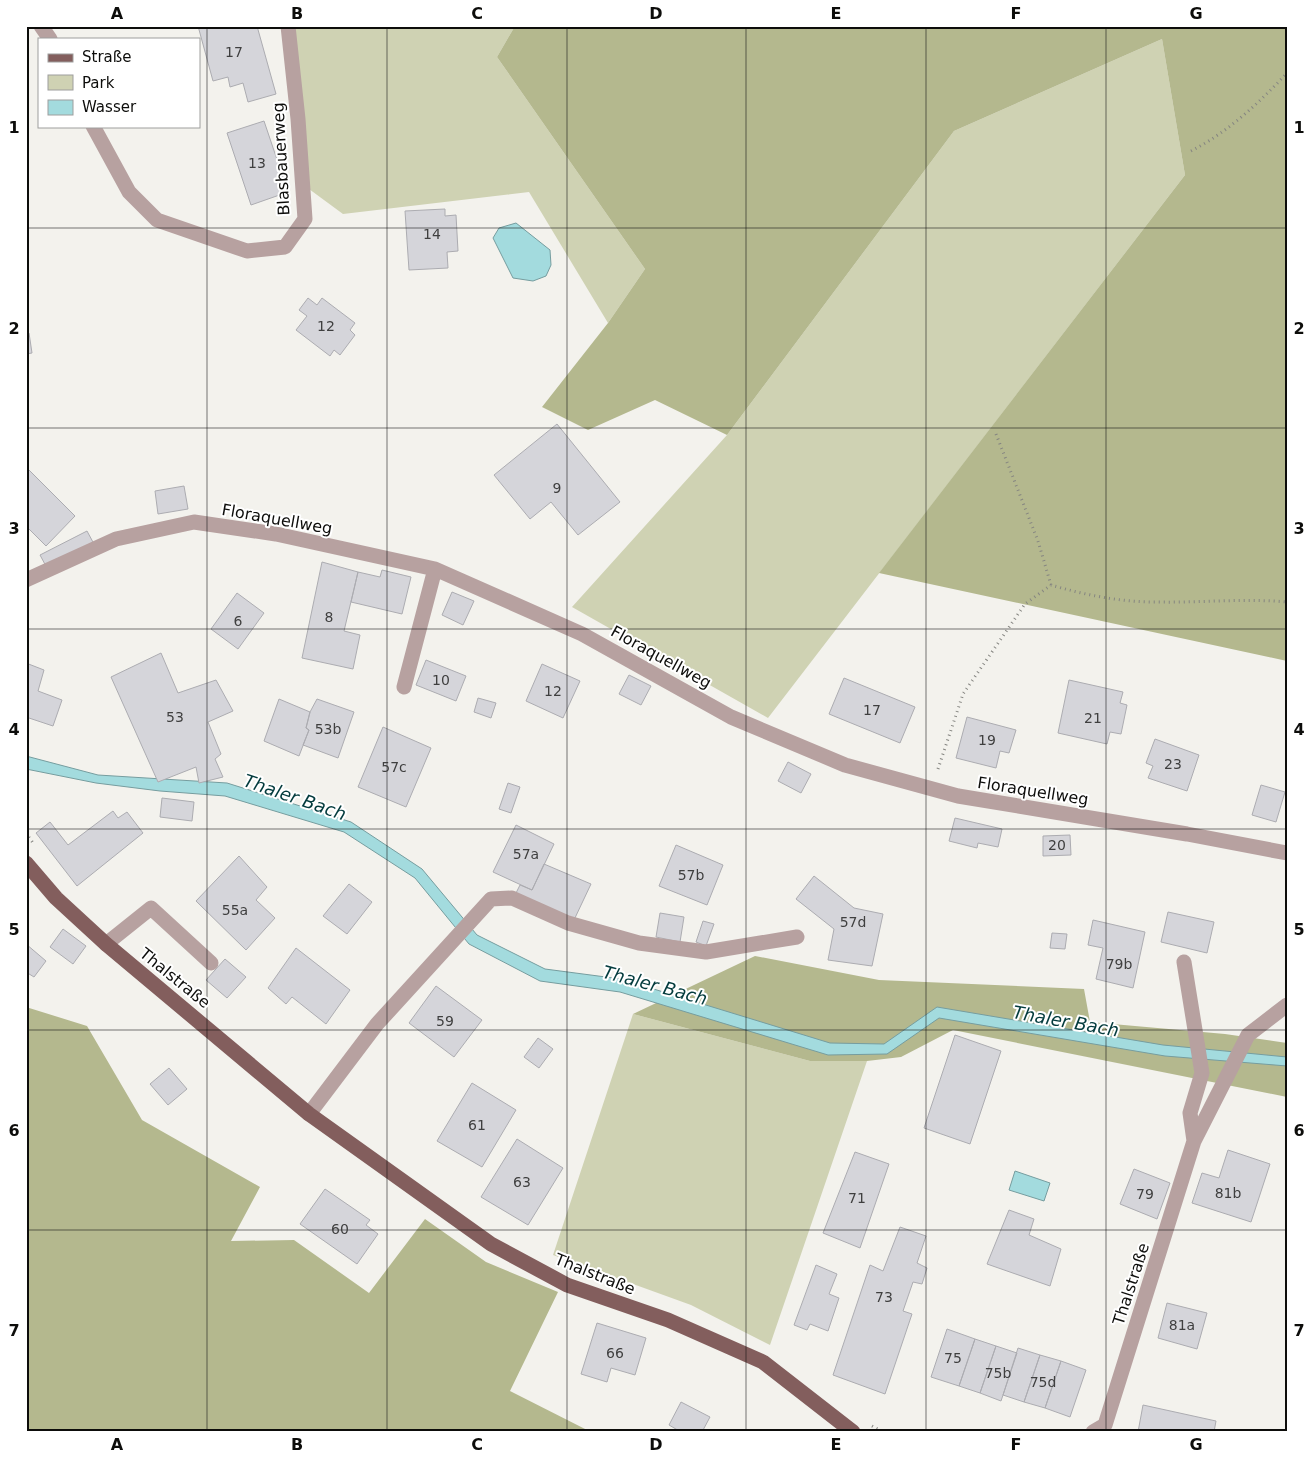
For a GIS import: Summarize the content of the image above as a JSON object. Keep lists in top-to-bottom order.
{
  "streets": {
    "main road": ["Thalstraße"],
    "street": ["Blasbauerweg", "Floraquellweg"]
  },
  "water": ["Thaler Bach"],
  "house_numbers": [
    "17",
    "13",
    "14",
    "12",
    "9",
    "8",
    "6",
    "10",
    "12",
    "17",
    "53",
    "21",
    "53b",
    "19",
    "23",
    "57c",
    "20",
    "57a",
    "57b",
    "55a",
    "57d",
    "79b",
    "59",
    "61",
    "63",
    "81b",
    "79",
    "71",
    "60",
    "73",
    "81a",
    "66",
    "75",
    "75b",
    "75d"
  ],
  "legend": ["Straße", "Park", "Wasser"],
  "grid": {
    "columns": [
      "A",
      "B",
      "C",
      "D",
      "E",
      "F",
      "G"
    ],
    "rows": [
      "1",
      "2",
      "3",
      "4",
      "5",
      "6",
      "7"
    ]
  }
}
